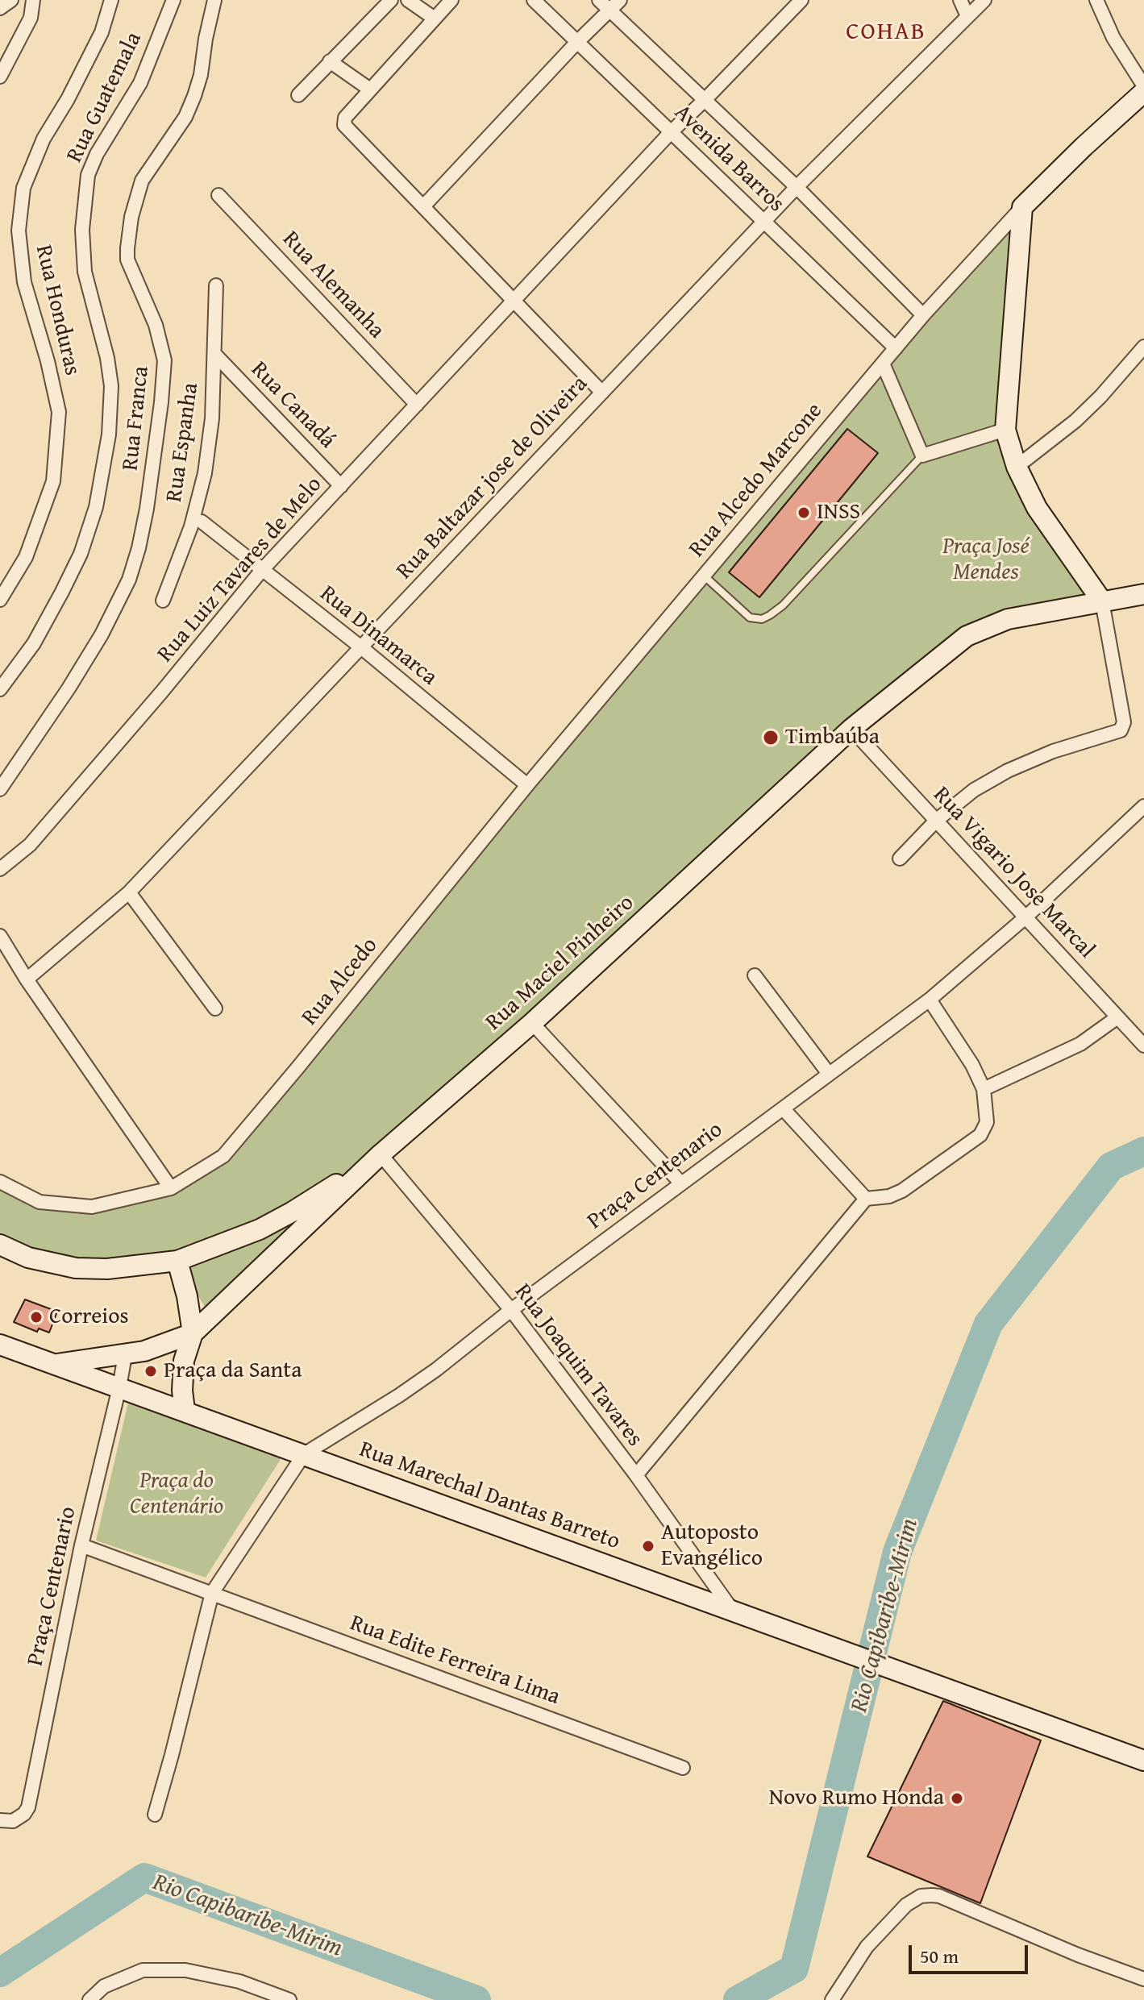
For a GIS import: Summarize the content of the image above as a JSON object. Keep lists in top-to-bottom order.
{
  "streets": {
    "street": [
      "Rua Guatemala",
      "Avenida Barros",
      "Rua Alemanha",
      "Rua Honduras",
      "Rua Canadá",
      "Rua Franca",
      "Rua Espanha",
      "Rua Baltazar jose de Oliveira",
      "Rua Alcedo Marcone",
      "Rua Luiz Tavares de Melo",
      "Rua Dinamarca",
      "Rua Vigario Jose Marcal",
      "Rua Maciel Pinheiro",
      "Rua Alcedo",
      "Praça Centenario",
      "Rua Joaquim Tavares",
      "Rua Marechal Dantas Barreto",
      "Rua Edite Ferreira Lima"
    ]
  },
  "crossings": [
    ["Avenida Barros", "Rua Baltazar jose de Oliveira"],
    ["Avenida Barros", "Rua Alcedo Marcone"],
    ["Avenida Barros", "Rua Luiz Tavares de Melo"],
    ["Rua Alemanha", "Rua Luiz Tavares de Melo"],
    ["Rua Canadá", "Rua Espanha"],
    ["Rua Canadá", "Rua Luiz Tavares de Melo"],
    ["Rua Baltazar jose de Oliveira", "Rua Dinamarca"],
    ["Rua Alcedo Marcone", "Rua Dinamarca"],
    ["Rua Alcedo Marcone", "Rua Alcedo"],
    ["Rua Luiz Tavares de Melo", "Rua Dinamarca"],
    ["Rua Dinamarca", "Rua Alcedo"],
    ["Rua Vigario Jose Marcal", "Rua Maciel Pinheiro"],
    ["Rua Vigario Jose Marcal", "Praça Centenario"],
    ["Rua Maciel Pinheiro", "Praça Centenario"],
    ["Rua Maciel Pinheiro", "Rua Joaquim Tavares"],
    ["Rua Maciel Pinheiro", "Rua Marechal Dantas Barreto"],
    ["Praça Centenario", "Rua Joaquim Tavares"],
    ["Praça Centenario", "Rua Marechal Dantas Barreto"],
    ["Praça Centenario", "Rua Edite Ferreira Lima"],
    ["Rua Joaquim Tavares", "Rua Marechal Dantas Barreto"]
  ],
  "districts": ["COHAB"],
  "water": ["Rio Capibaribe-Mirim"],
  "parks": ["Praça José Mendes", "Praça do Centenário"],
  "places": [
    "INSS",
    "Timbaúba",
    "Correios",
    "Praça da Santa",
    "Autoposto Evangélico",
    "Novo Rumo Honda"
  ],
  "scale_bar": "50 m"
}
